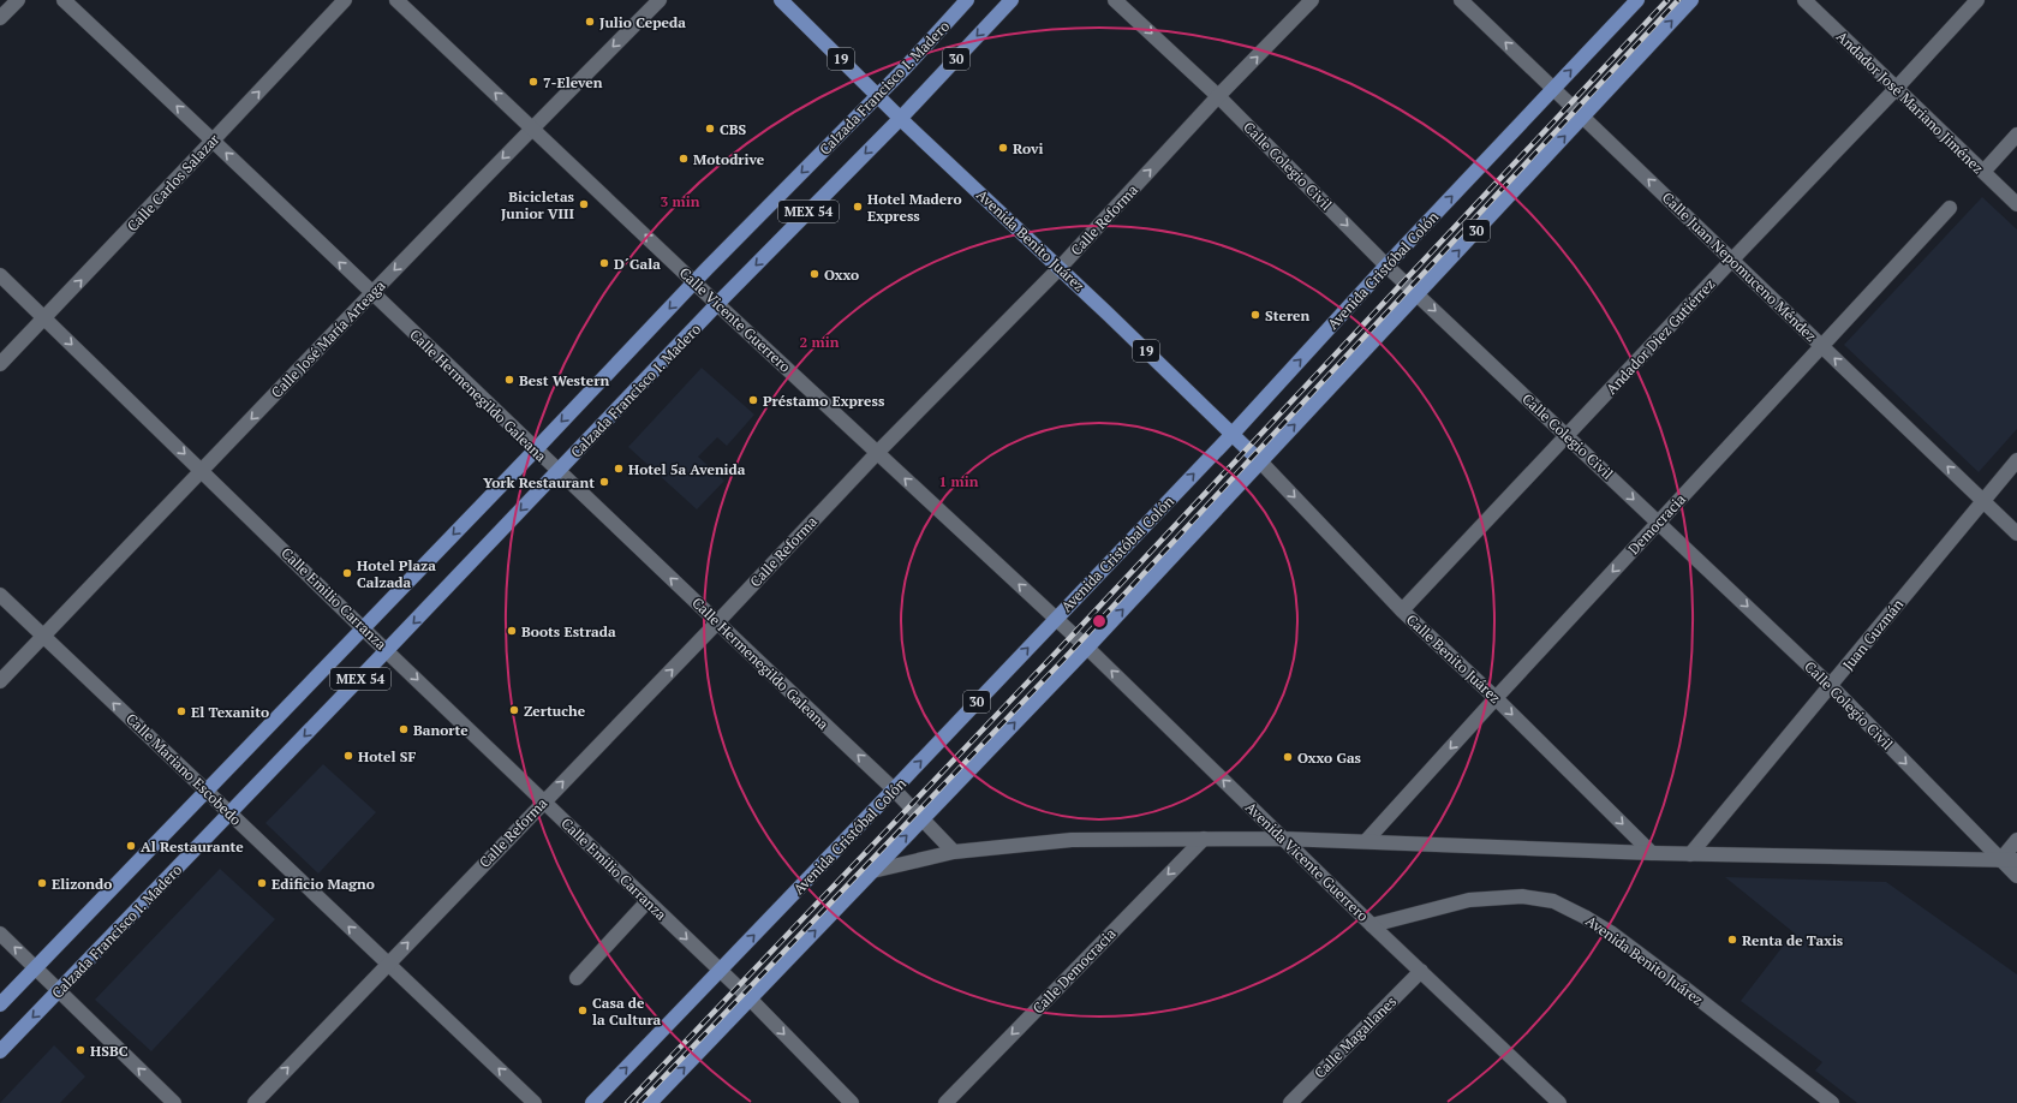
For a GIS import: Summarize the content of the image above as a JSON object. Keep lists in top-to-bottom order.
{
  "streets": {
    "main road": [
      "19",
      "30",
      "Calzada Francisco I. Madero",
      "MEX 54",
      "Avenida Benito Juárez",
      "Avenida Cristóbal Colón"
    ],
    "street": [
      "Andador José Mariano Jiménez",
      "Calle Colegio Civil",
      "Calle Carlos Salazar",
      "Calle Reforma",
      "Calle Juan Nepomuceno Méndez",
      "Calle Vicente Guerrero",
      "Andador Diez Gutiérrez",
      "Calle José María Arteaga",
      "Calle Hermenegildo Galeana",
      "Democracia",
      "Calle Emilio Carranza",
      "Juan Guzmán",
      "Calle Benito Juárez",
      "Calle Mariano Escobedo",
      "Avenida Vicente Guerrero",
      "Calle Democracia",
      "Calle Magallanes"
    ]
  },
  "crossings": [
    ["30", "Calle Colegio Civil"],
    ["30", "Avenida Benito Juárez"],
    ["30", "Calle Juan Nepomuceno Méndez"],
    ["30", "Calle Hermenegildo Galeana"],
    ["30", "Calle Emilio Carranza"],
    ["30", "Calle Benito Juárez"],
    ["30", "Avenida Vicente Guerrero"],
    ["Calzada Francisco I. Madero", "Avenida Benito Juárez"],
    ["Calzada Francisco I. Madero", "Calle Vicente Guerrero"],
    ["Calzada Francisco I. Madero", "Calle Hermenegildo Galeana"],
    ["Calzada Francisco I. Madero", "Calle Emilio Carranza"],
    ["Calzada Francisco I. Madero", "Calle Mariano Escobedo"],
    ["Andador José Mariano Jiménez", "Andador Diez Gutiérrez"],
    ["Calle Colegio Civil", "Calle Reforma"],
    ["Calle Colegio Civil", "Avenida Cristóbal Colón"],
    ["Calle Colegio Civil", "Andador Diez Gutiérrez"],
    ["Calle Colegio Civil", "Democracia"],
    ["Calle Colegio Civil", "Juan Guzmán"],
    ["Calle Carlos Salazar", "Calle Hermenegildo Galeana"],
    ["Calle Carlos Salazar", "Calle Emilio Carranza"],
    ["Calle Reforma", "Avenida Benito Juárez"],
    ["Calle Reforma", "Calle Vicente Guerrero"],
    ["Calle Reforma", "Calle Hermenegildo Galeana"],
    ["Calle Reforma", "Calle Emilio Carranza"],
    ["Calle Reforma", "Calle Mariano Escobedo"],
    ["Avenida Benito Juárez", "Avenida Cristóbal Colón"],
    ["Avenida Benito Juárez", "Calle Benito Juárez"],
    ["Avenida Benito Juárez", "Avenida Vicente Guerrero"],
    ["Calle Juan Nepomuceno Méndez", "Avenida Cristóbal Colón"],
    ["Calle Juan Nepomuceno Méndez", "Andador Diez Gutiérrez"],
    ["Calle Juan Nepomuceno Méndez", "Democracia"],
    ["Calle Juan Nepomuceno Méndez", "Juan Guzmán"],
    ["Avenida Cristóbal Colón", "Calle Vicente Guerrero"],
    ["Avenida Cristóbal Colón", "Calle Hermenegildo Galeana"],
    ["Avenida Cristóbal Colón", "Calle Emilio Carranza"],
    ["Avenida Cristóbal Colón", "Avenida Vicente Guerrero"],
    ["Calle Vicente Guerrero", "Calle José María Arteaga"],
    ["Calle Vicente Guerrero", "Avenida Vicente Guerrero"],
    ["Andador Diez Gutiérrez", "Calle Benito Juárez"],
    ["Calle José María Arteaga", "Calle Hermenegildo Galeana"],
    ["Calle José María Arteaga", "Calle Emilio Carranza"],
    ["Calle José María Arteaga", "Calle Mariano Escobedo"],
    ["Democracia", "Calle Benito Juárez"],
    ["Avenida Vicente Guerrero", "Calle Magallanes"]
  ],
  "one_way": [
    "Calle Colegio Civil",
    "Calle Carlos Salazar",
    "Calle Reforma",
    "Calle Juan Nepomuceno Méndez",
    "Calle Vicente Guerrero",
    "Calle José María Arteaga",
    "Calle Hermenegildo Galeana",
    "Democracia",
    "Calle Emilio Carranza",
    "Calle Benito Juárez",
    "Calle Mariano Escobedo",
    "Avenida Vicente Guerrero",
    "Calle Democracia"
  ],
  "places": [
    "Julio Cepeda",
    "7-Eleven",
    "CBS",
    "Rovi",
    "Motodrive",
    "Bicicletas Junior VIII",
    "Hotel Madero Express",
    "D´Gala",
    "Oxxo",
    "Steren",
    "Best Western",
    "Préstamo Express",
    "Hotel 5a Avenida",
    "York Restaurant",
    "Hotel Plaza Calzada",
    "Boots Estrada",
    "Zertuche",
    "El Texanito",
    "Banorte",
    "Hotel SF",
    "Oxxo Gas",
    "Al Restaurante",
    "Elizondo",
    "Edificio Magno",
    "Renta de Taxis",
    "Casa de la Cultura",
    "HSBC"
  ],
  "rings": ["3 min", "2 min", "1 min"]
}
